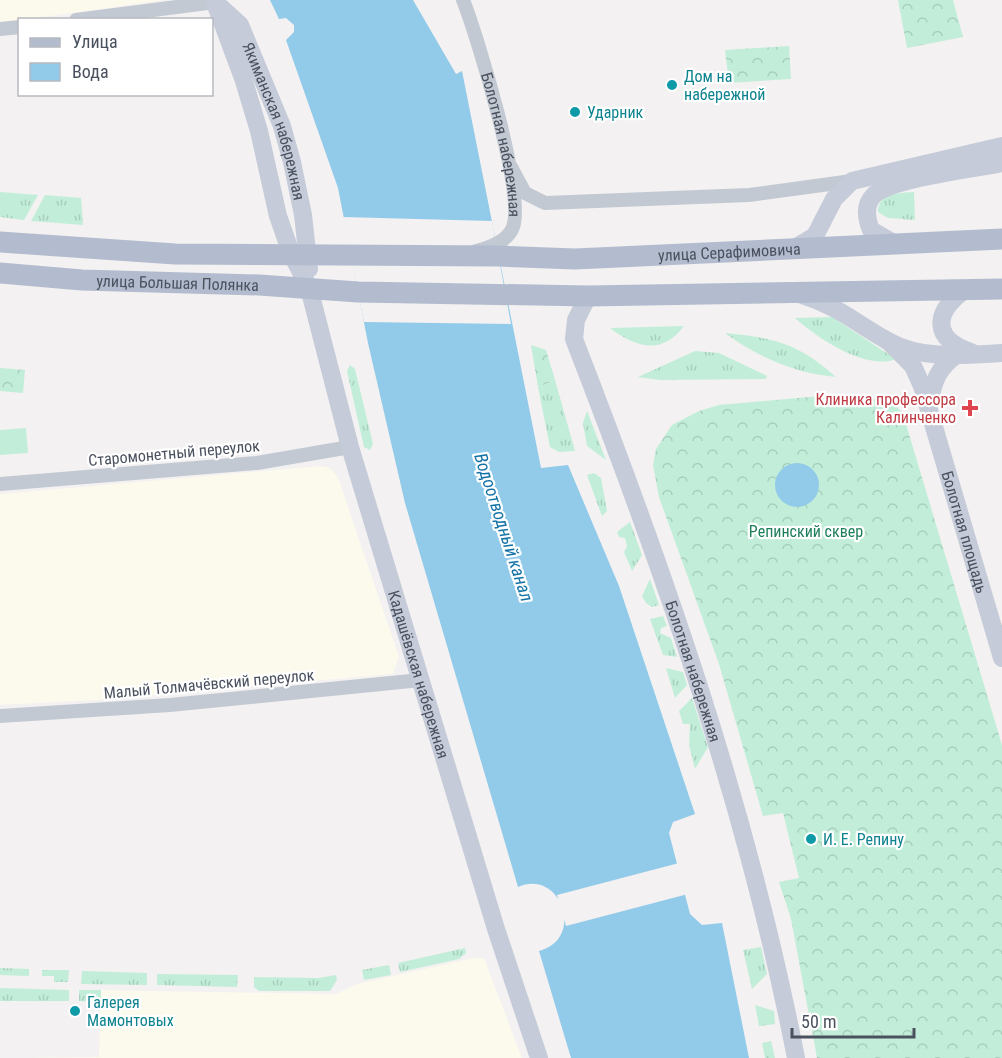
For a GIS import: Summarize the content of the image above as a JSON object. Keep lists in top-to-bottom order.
{
  "streets": {
    "main road": ["улица Серафимовича", "улица Большая Полянка"],
    "street": [
      "Якиманская набережная",
      "Болотная набережная",
      "Старомонетный переулок",
      "Болотная площадь",
      "Кадашёвская набережная",
      "Малый Толмачёвский переулок"
    ]
  },
  "crossings": [
    ["Якиманская набережная", "улица Большая Полянка"],
    ["Якиманская набережная", "Кадашёвская набережная"],
    ["Болотная набережная", "улица Серафимовича"],
    ["Болотная набережная", "улица Большая Полянка"],
    ["улица Серафимовича", "улица Большая Полянка"],
    ["улица Большая Полянка", "Кадашёвская набережная"],
    ["Старомонетный переулок", "Кадашёвская набережная"],
    ["Кадашёвская набережная", "Малый Толмачёвский переулок"]
  ],
  "water": ["Водоотводный канал"],
  "parks": ["Репинский сквер"],
  "places": {
    "other": [
      "Дом на набережной",
      "Ударник",
      "И. Е. Репину",
      "Галерея Мамонтовых"
    ],
    "health": ["Клиника профессора Калинченко"]
  },
  "legend": ["Улица", "Вода"],
  "scale_bar": "50 m"
}
